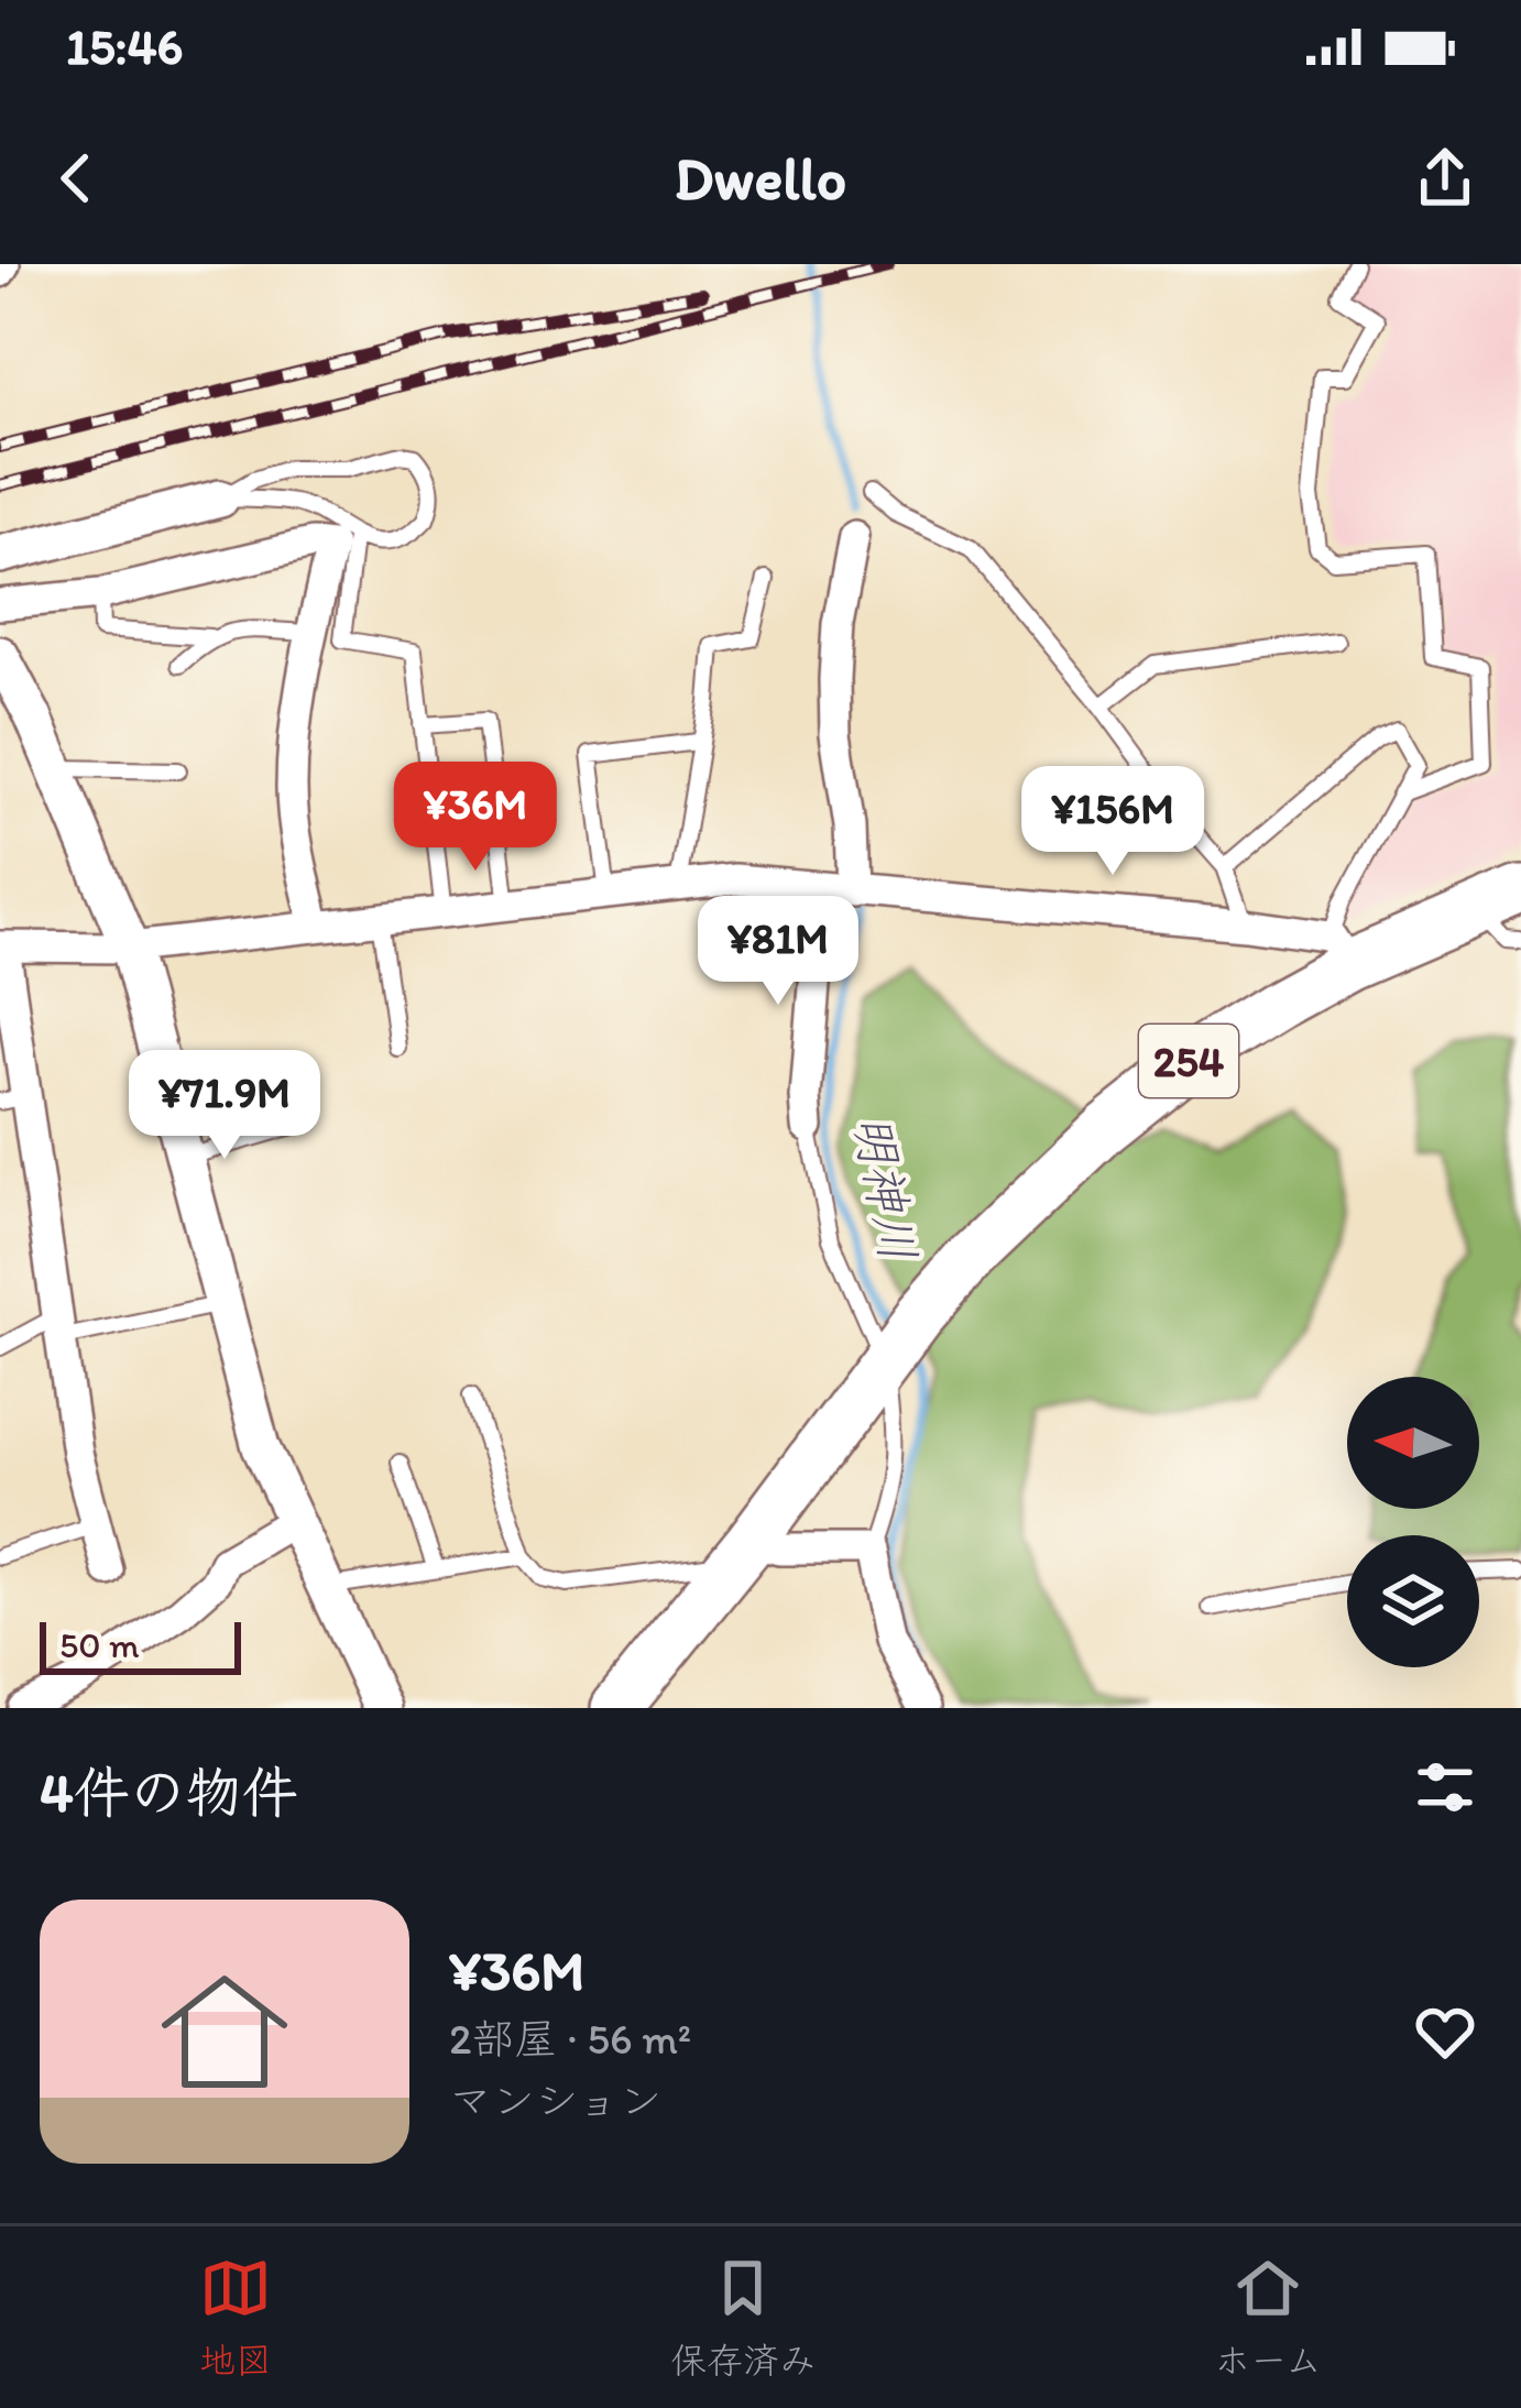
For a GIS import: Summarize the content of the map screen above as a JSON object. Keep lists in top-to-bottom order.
{
  "streets": {
    "highway": ["254"]
  },
  "water": ["明神川"],
  "scale_bar": "50 m",
  "north": "left",
  "page": {
    "status": "15:46",
    "header": "Dwello",
    "price": [
      "¥36M",
      "¥156M",
      "¥81M",
      "¥71.9M"
    ],
    "scale": "50 m",
    "heading": "4件の物件",
    "list": [
      {
        "name": "¥36M",
        "note": "2部屋 · 56 m² · マンション"
      }
    ],
    "tabs": ["地図", "保存済み", "ホーム"]
  }
}
